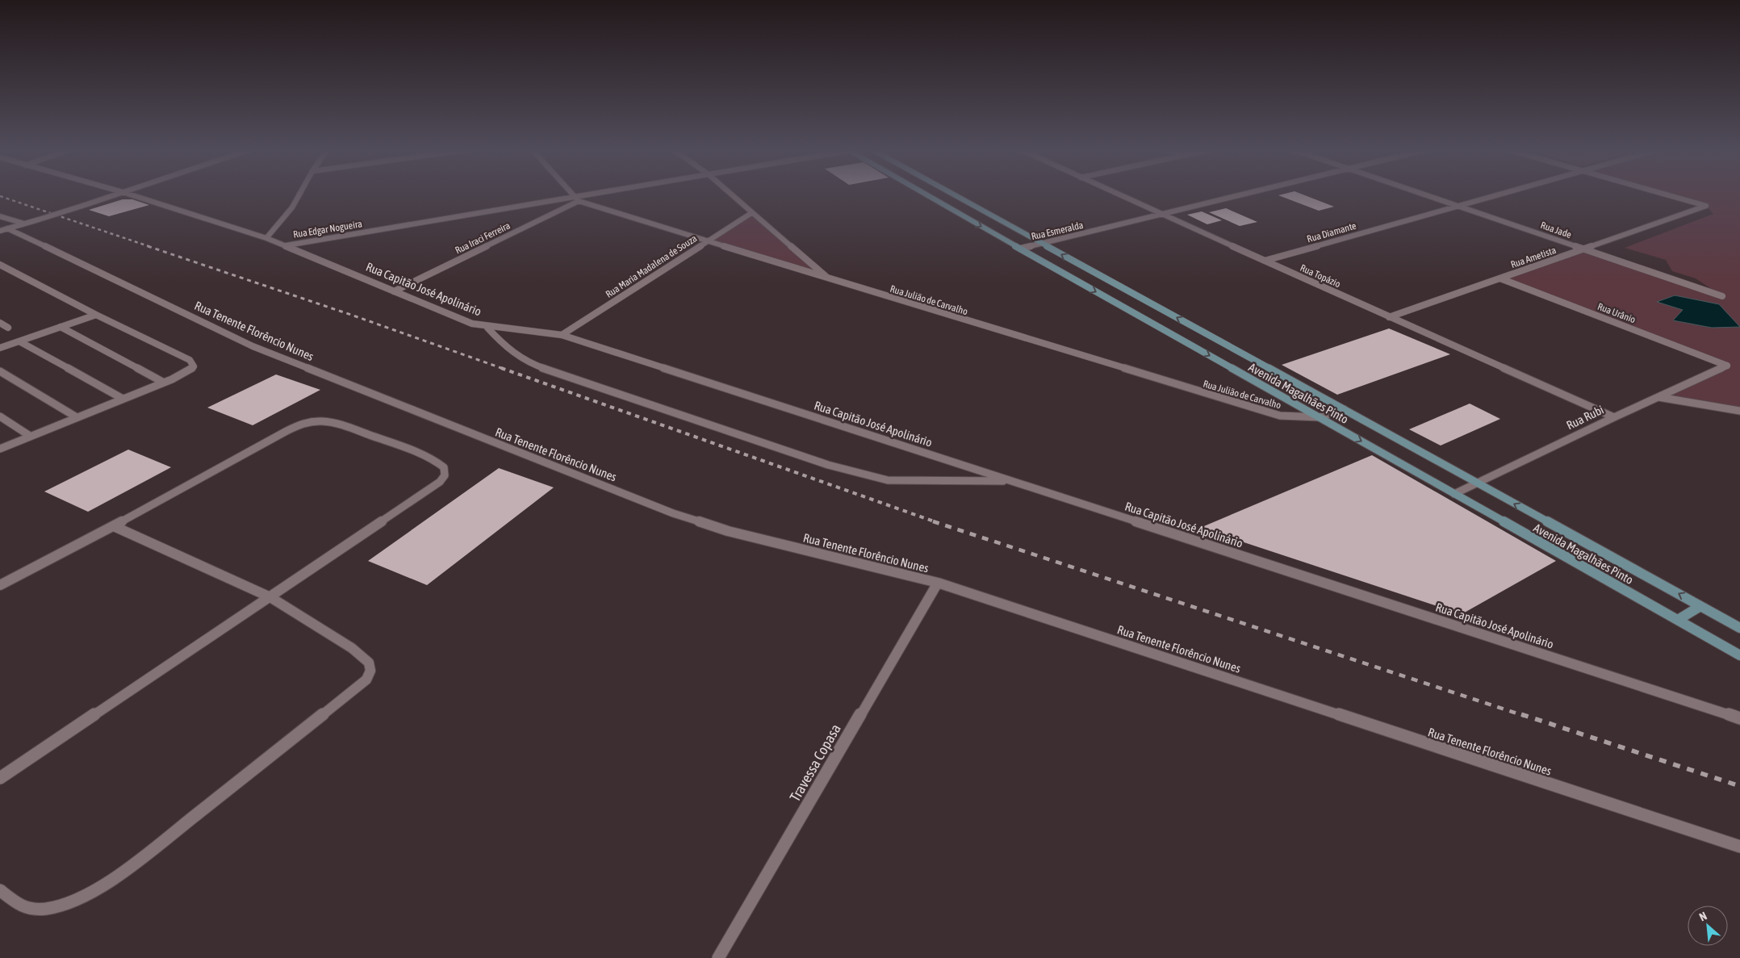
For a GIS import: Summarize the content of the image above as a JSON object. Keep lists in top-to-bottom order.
{
  "streets": {
    "main road": ["Avenida Magalhães Pinto"],
    "street": [
      "Rua Edgar Nogueira",
      "Rua Jade",
      "Rua Esmeralda",
      "Rua Diamante",
      "Rua Iraci Ferreira",
      "Rua Ametista",
      "Rua Maria Madalena de Souza",
      "Rua Topázio",
      "Rua Capitão José Apolinário",
      "Rua Julião de Carvalho",
      "Rua Urânio",
      "Rua Tenente Florêncio Nunes",
      "Rua Rubi",
      "Travessa Copasa"
    ]
  },
  "crossings": [
    ["Rua Edgar Nogueira", "Rua Iraci Ferreira"],
    ["Rua Edgar Nogueira", "Rua Capitão José Apolinário"],
    ["Rua Edgar Nogueira", "Rua Julião de Carvalho"],
    ["Rua Jade", "Rua Diamante"],
    ["Rua Jade", "Rua Ametista"],
    ["Rua Esmeralda", "Rua Topázio"],
    ["Rua Esmeralda", "Avenida Magalhães Pinto"],
    ["Rua Diamante", "Rua Topázio"],
    ["Rua Iraci Ferreira", "Rua Capitão José Apolinário"],
    ["Rua Iraci Ferreira", "Rua Julião de Carvalho"],
    ["Rua Ametista", "Rua Topázio"],
    ["Rua Ametista", "Rua Urânio"],
    ["Rua Maria Madalena de Souza", "Rua Capitão José Apolinário"],
    ["Rua Maria Madalena de Souza", "Rua Julião de Carvalho"],
    ["Rua Topázio", "Rua Rubi"],
    ["Rua Julião de Carvalho", "Avenida Magalhães Pinto"],
    ["Rua Urânio", "Rua Rubi"],
    ["Rua Tenente Florêncio Nunes", "Travessa Copasa"],
    ["Avenida Magalhães Pinto", "Rua Rubi"]
  ],
  "north": "top left"
}
